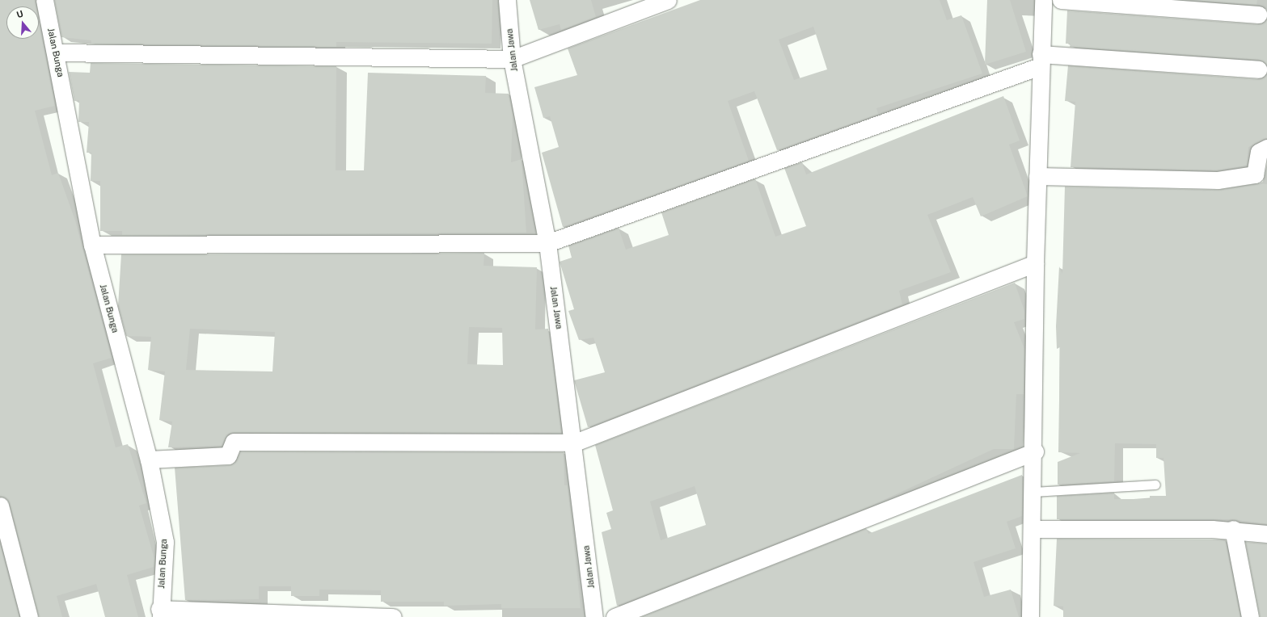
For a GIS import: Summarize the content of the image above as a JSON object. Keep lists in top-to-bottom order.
{
  "streets": {
    "street": ["Jalan Jawa", "Jalan Bunga"]
  },
  "north": "top"
}
